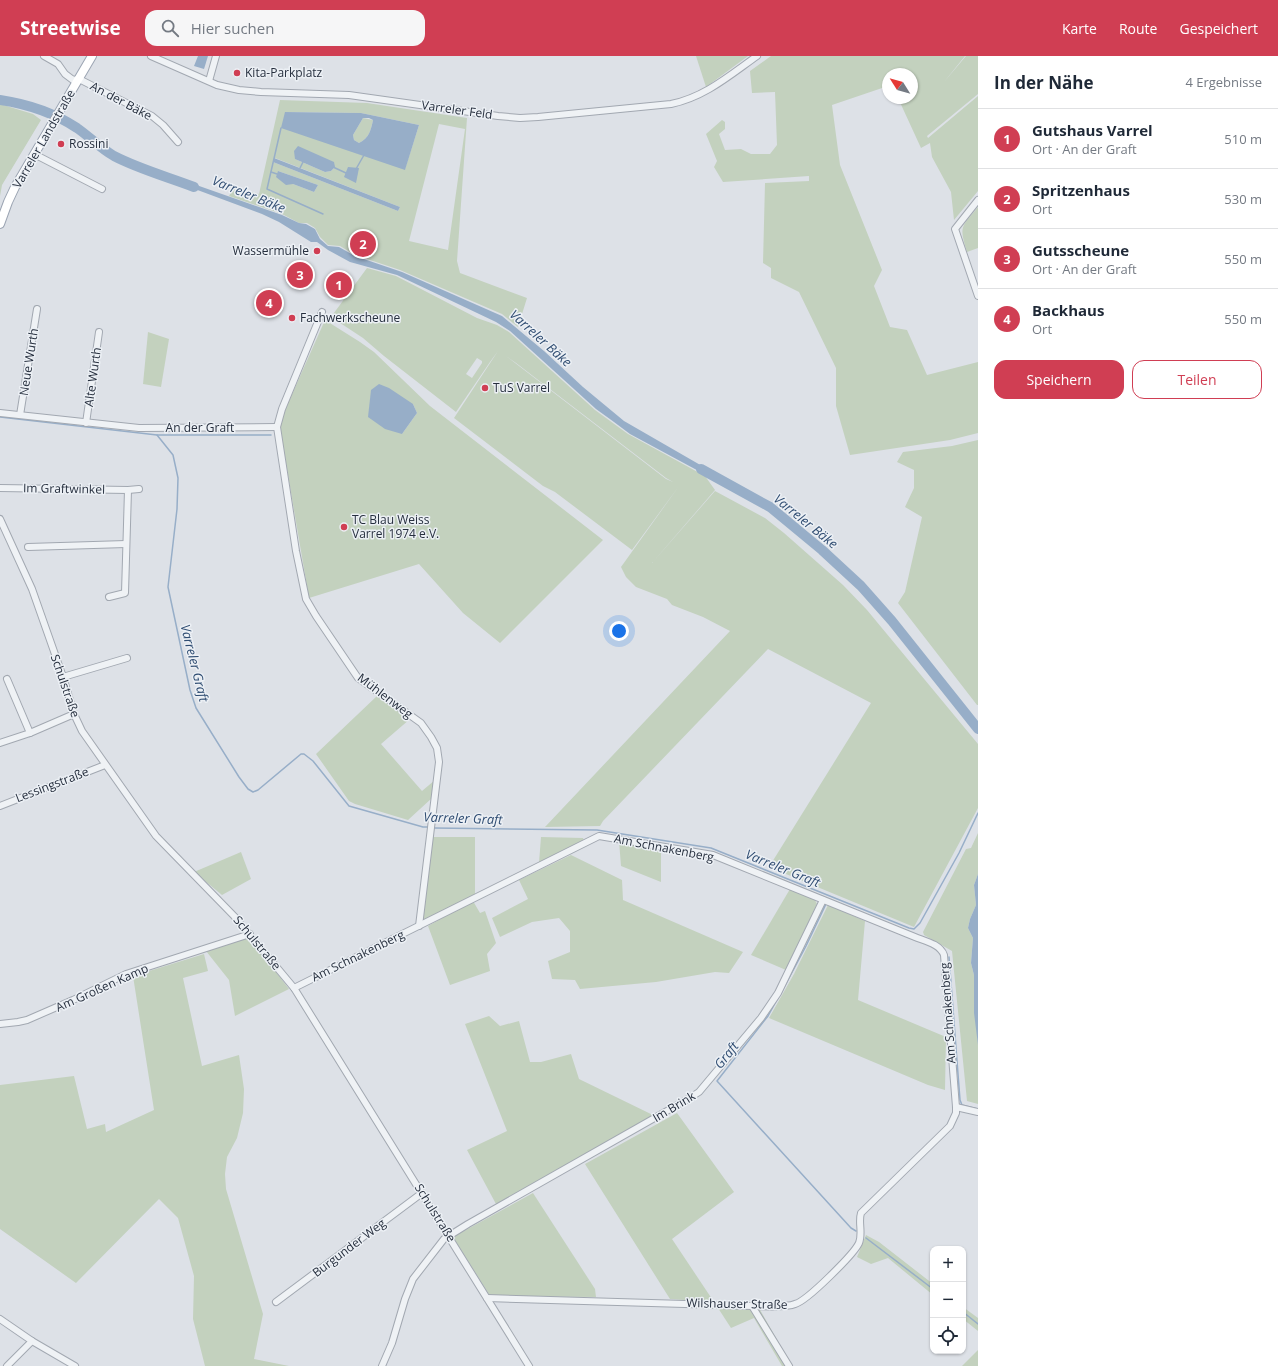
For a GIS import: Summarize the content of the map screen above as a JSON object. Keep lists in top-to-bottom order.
{
  "streets": {
    "main road": ["Varreler Landstraße"],
    "street": [
      "An der Bäke",
      "Varreler Feld",
      "Neue Wurth",
      "Alte Wurth",
      "An der Graft",
      "Im Graftwinkel",
      "Schulstraße",
      "Mühlenweg",
      "Lessingstraße",
      "Am Schnakenberg",
      "Am Großen Kamp",
      "Im Brink",
      "Burgunder Weg",
      "Wilshauser Straße"
    ]
  },
  "crossings": [
    ["An der Bäke", "Varreler Landstraße"],
    ["Neue Wurth", "An der Graft"],
    ["Alte Wurth", "An der Graft"],
    ["An der Graft", "Mühlenweg"],
    ["Schulstraße", "Lessingstraße"],
    ["Schulstraße", "Am Schnakenberg"],
    ["Schulstraße", "Am Großen Kamp"],
    ["Schulstraße", "Im Brink"],
    ["Schulstraße", "Burgunder Weg"],
    ["Schulstraße", "Wilshauser Straße"],
    ["Mühlenweg", "Am Schnakenberg"],
    ["Am Schnakenberg", "Im Brink"],
    ["Am Schnakenberg", "Wilshauser Straße"]
  ],
  "water": ["Varreler Bäke", "Varreler Graft", "Graft"],
  "places": [
    "Kita-Parkplatz",
    "Rossini",
    "Wassermühle",
    "Fachwerkscheune",
    "TuS Varrel",
    "TC Blau Weiss Varrel 1974 e.V."
  ],
  "north": "top left",
  "page": {
    "header": "Streetwise",
    "search": "Hier suchen",
    "nav": ["Karte", "Route", "Gespeichert"],
    "heading": ["In der Nähe", "4 Ergebnisse"],
    "list": [
      {
        "mark": "1",
        "name": "Gutshaus Varrel",
        "note": "Ort · An der Graft",
        "value": "510 m"
      },
      {
        "mark": "2",
        "name": "Spritzenhaus",
        "note": "Ort",
        "value": "530 m"
      },
      {
        "mark": "3",
        "name": "Gutsscheune",
        "note": "Ort · An der Graft",
        "value": "550 m"
      },
      {
        "mark": "4",
        "name": "Backhaus",
        "note": "Ort",
        "value": "550 m"
      }
    ],
    "pins": [
      "2",
      "3",
      "1",
      "4"
    ],
    "buttons": ["Speichern", "Teilen"],
    "map_buttons": ["+", "−"]
  }
}
